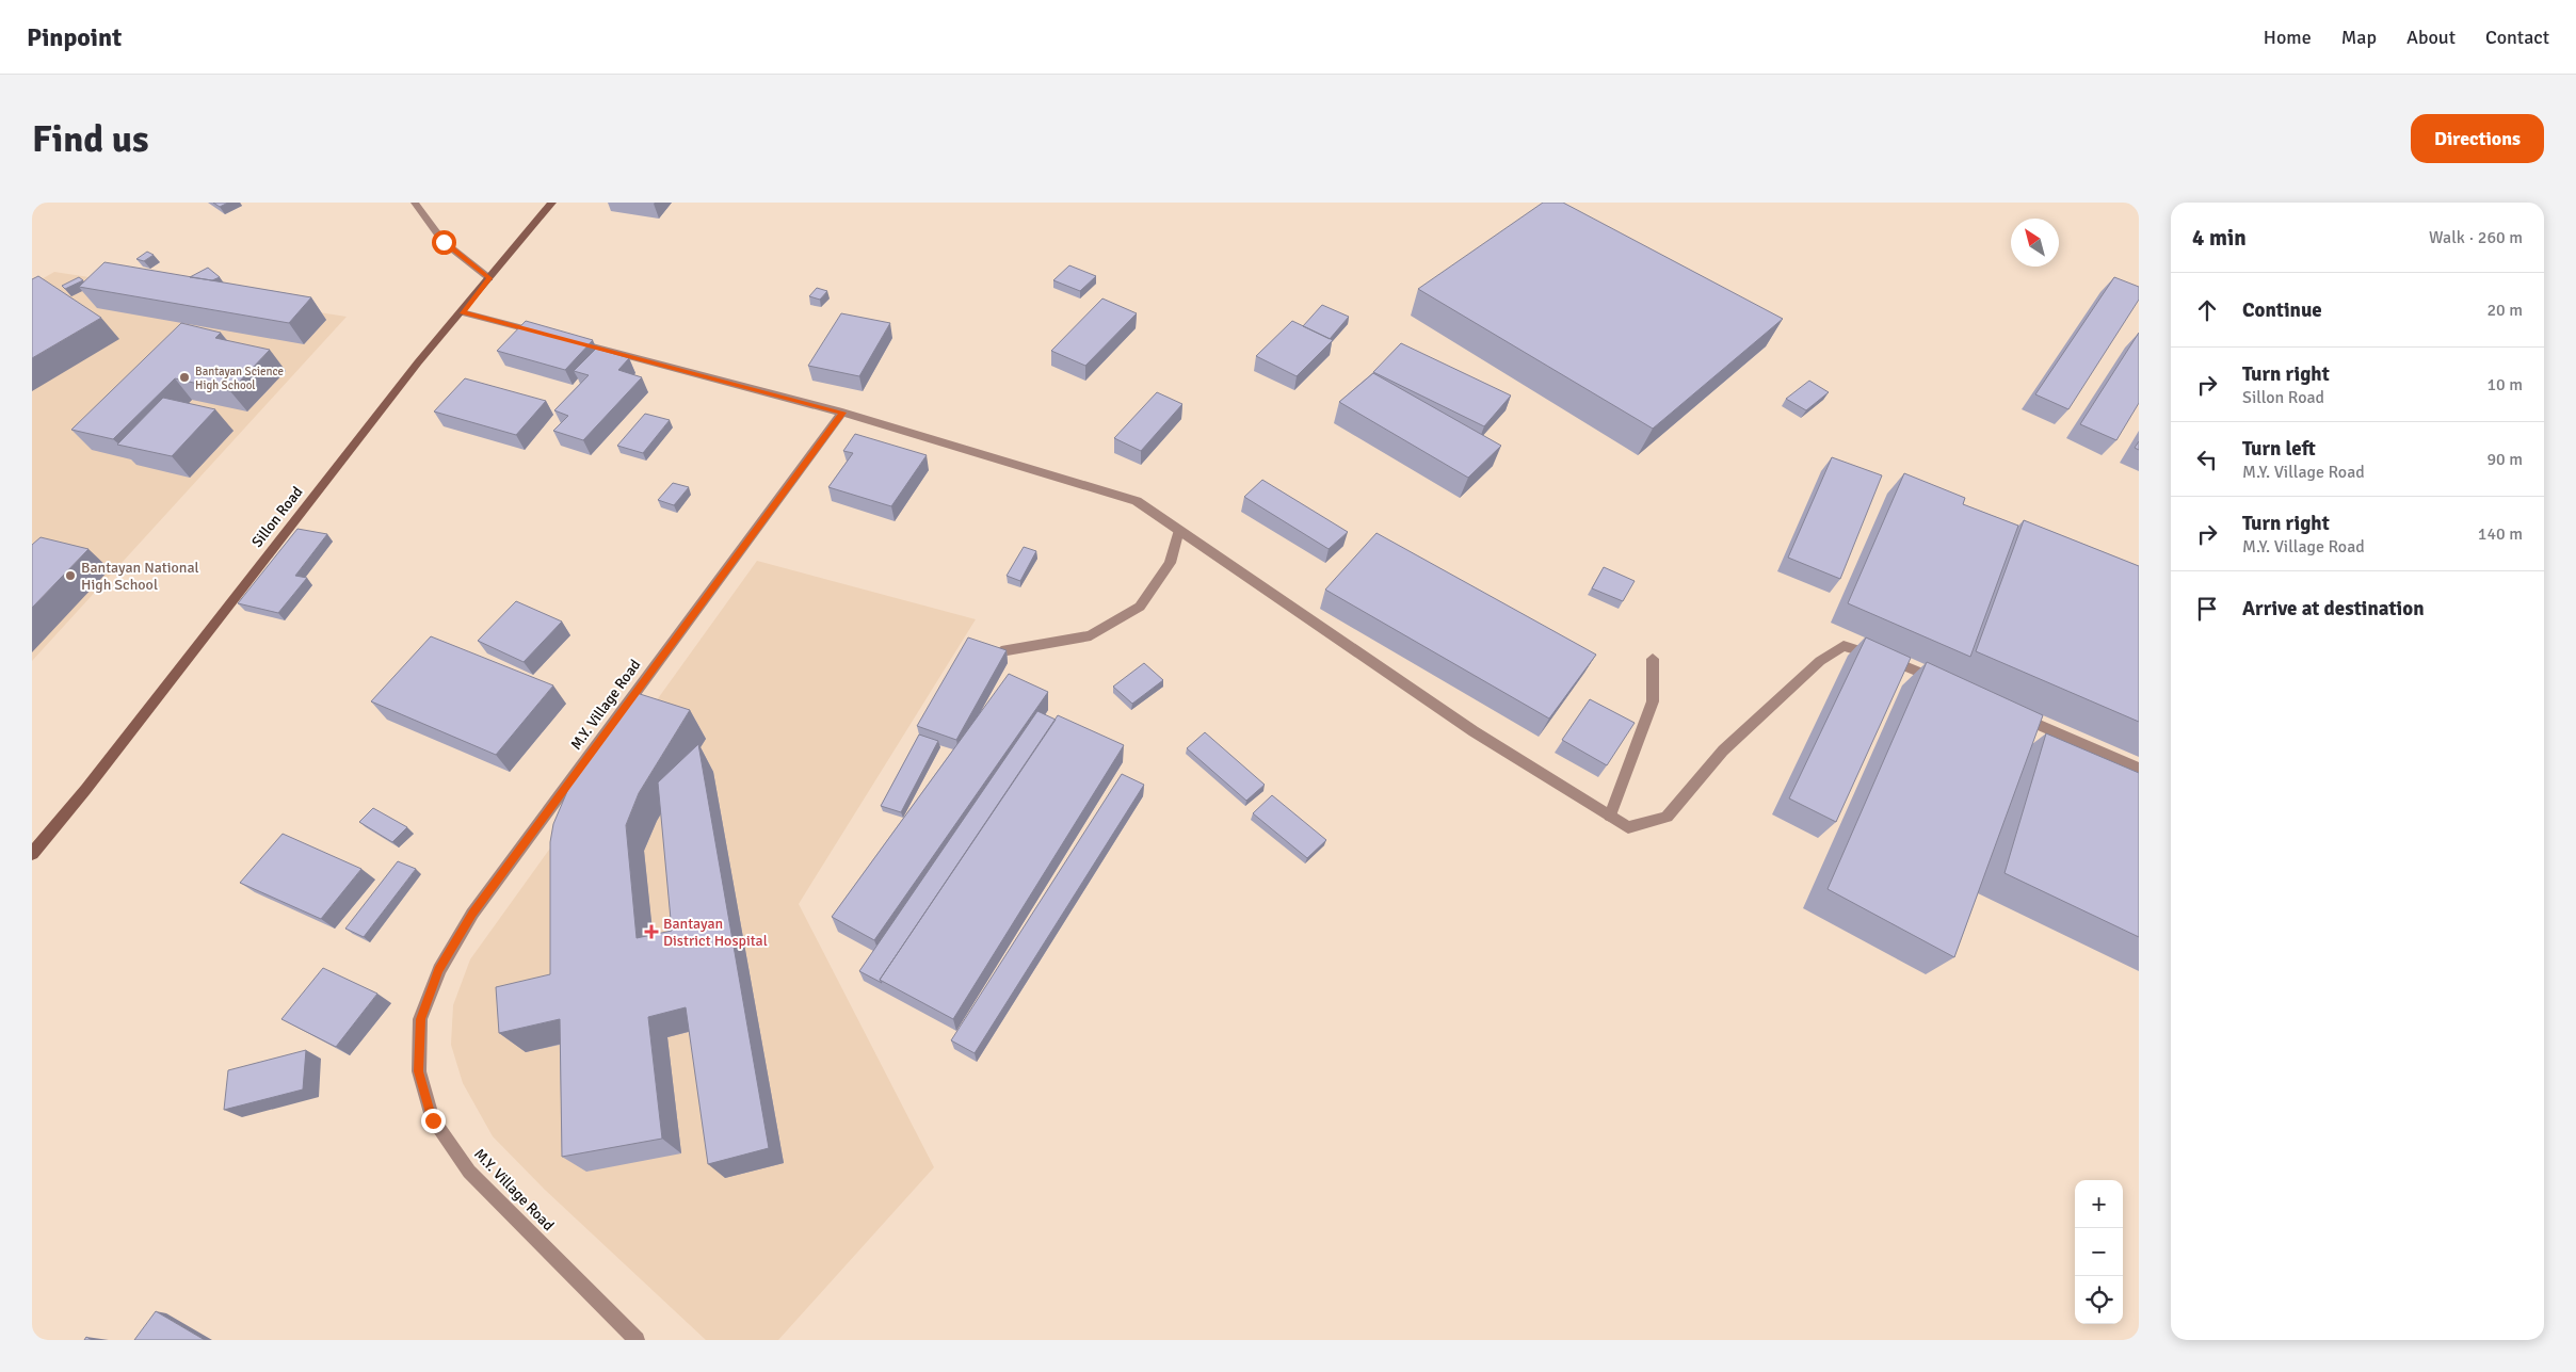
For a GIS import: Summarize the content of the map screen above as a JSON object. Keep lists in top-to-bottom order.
{
  "streets": {
    "main road": ["Sillon Road"],
    "street": ["M.Y. Village Road"]
  },
  "places": {
    "other": ["Bantayan Science High School", "Bantayan National High School"],
    "health": ["Bantayan District Hospital"]
  },
  "north": "top left",
  "page": {
    "header": "Pinpoint",
    "nav": [
      "Home",
      "Map",
      "About",
      "Contact"
    ],
    "buttons": "Directions",
    "title": "Find us",
    "heading": ["4 min", "Walk · 260 m"],
    "list": [
      ["Continue", "20 m"],
      ["Turn right", "Sillon Road", "10 m"],
      ["Turn left", "M.Y. Village Road", "90 m"],
      ["Turn right", "M.Y. Village Road", "140 m"],
      "Arrive at destination"
    ],
    "map_buttons": ["+", "−"]
  }
}
